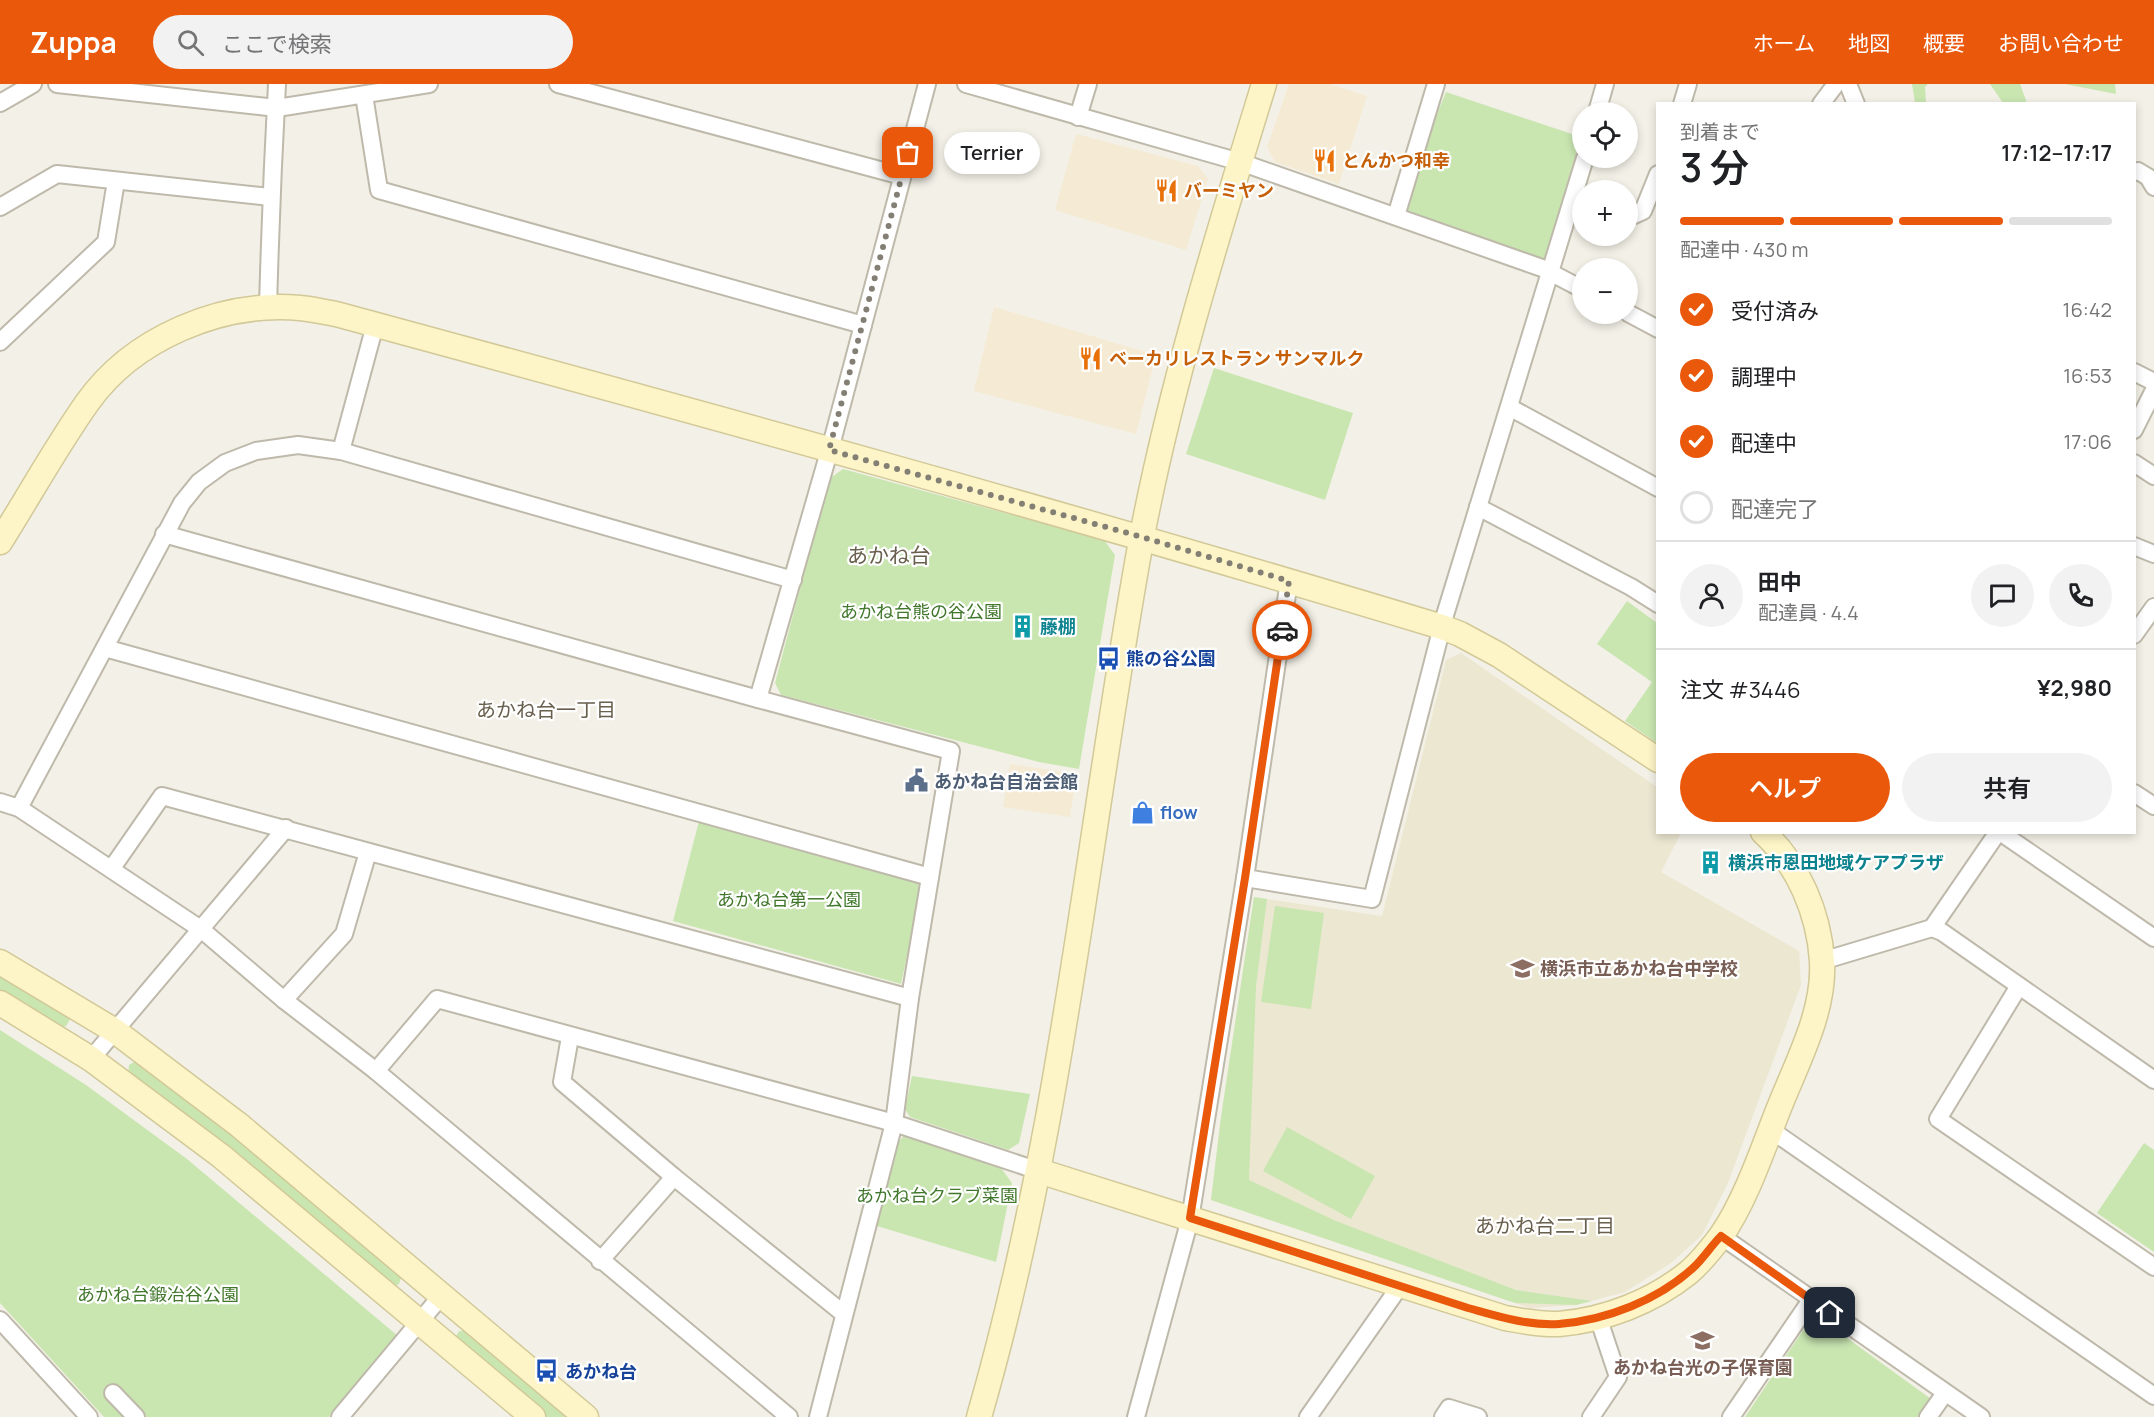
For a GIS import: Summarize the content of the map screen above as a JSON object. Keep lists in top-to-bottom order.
{
  "districts": ["あかね台", "あかね台一丁目", "あかね台二丁目"],
  "parks": [
    "あかね台熊の谷公園",
    "あかね台第一公園",
    "あかね台クラブ菜園",
    "あかね台鍛冶谷公園"
  ],
  "places": {
    "other": ["Terrier"],
    "restaurant": ["とんかつ和幸", "バーミヤン", "ベーカリレストラン サンマルク"],
    "building": ["藤棚", "横浜市恩田地域ケアプラザ"],
    "bus stop": ["熊の谷公園", "あかね台"],
    "public building": ["あかね台自治会館"],
    "shop": ["flow"],
    "school or university": ["横浜市立あかね台中学校", "あかね台光の子保育園"]
  },
  "page": {
    "header": "Zuppa",
    "search": "ここで検索",
    "nav": [
      "ホーム",
      "地図",
      "概要",
      "お問い合わせ"
    ],
    "map_buttons": ["+", "−"],
    "heading": ["3 分", "到着まで", "17:12–17:17"],
    "panel": [
      "田中",
      "配達員 · 4.4",
      "注文 #3446",
      "¥2,980"
    ],
    "bubble": "Terrier",
    "bar": "配達中 · 430 m",
    "list": [
      ["受付済み", "16:42"],
      ["調理中", "16:53"],
      ["配達中", "17:06"],
      "配達完了"
    ],
    "buttons": ["ヘルプ", "共有"]
  }
}
